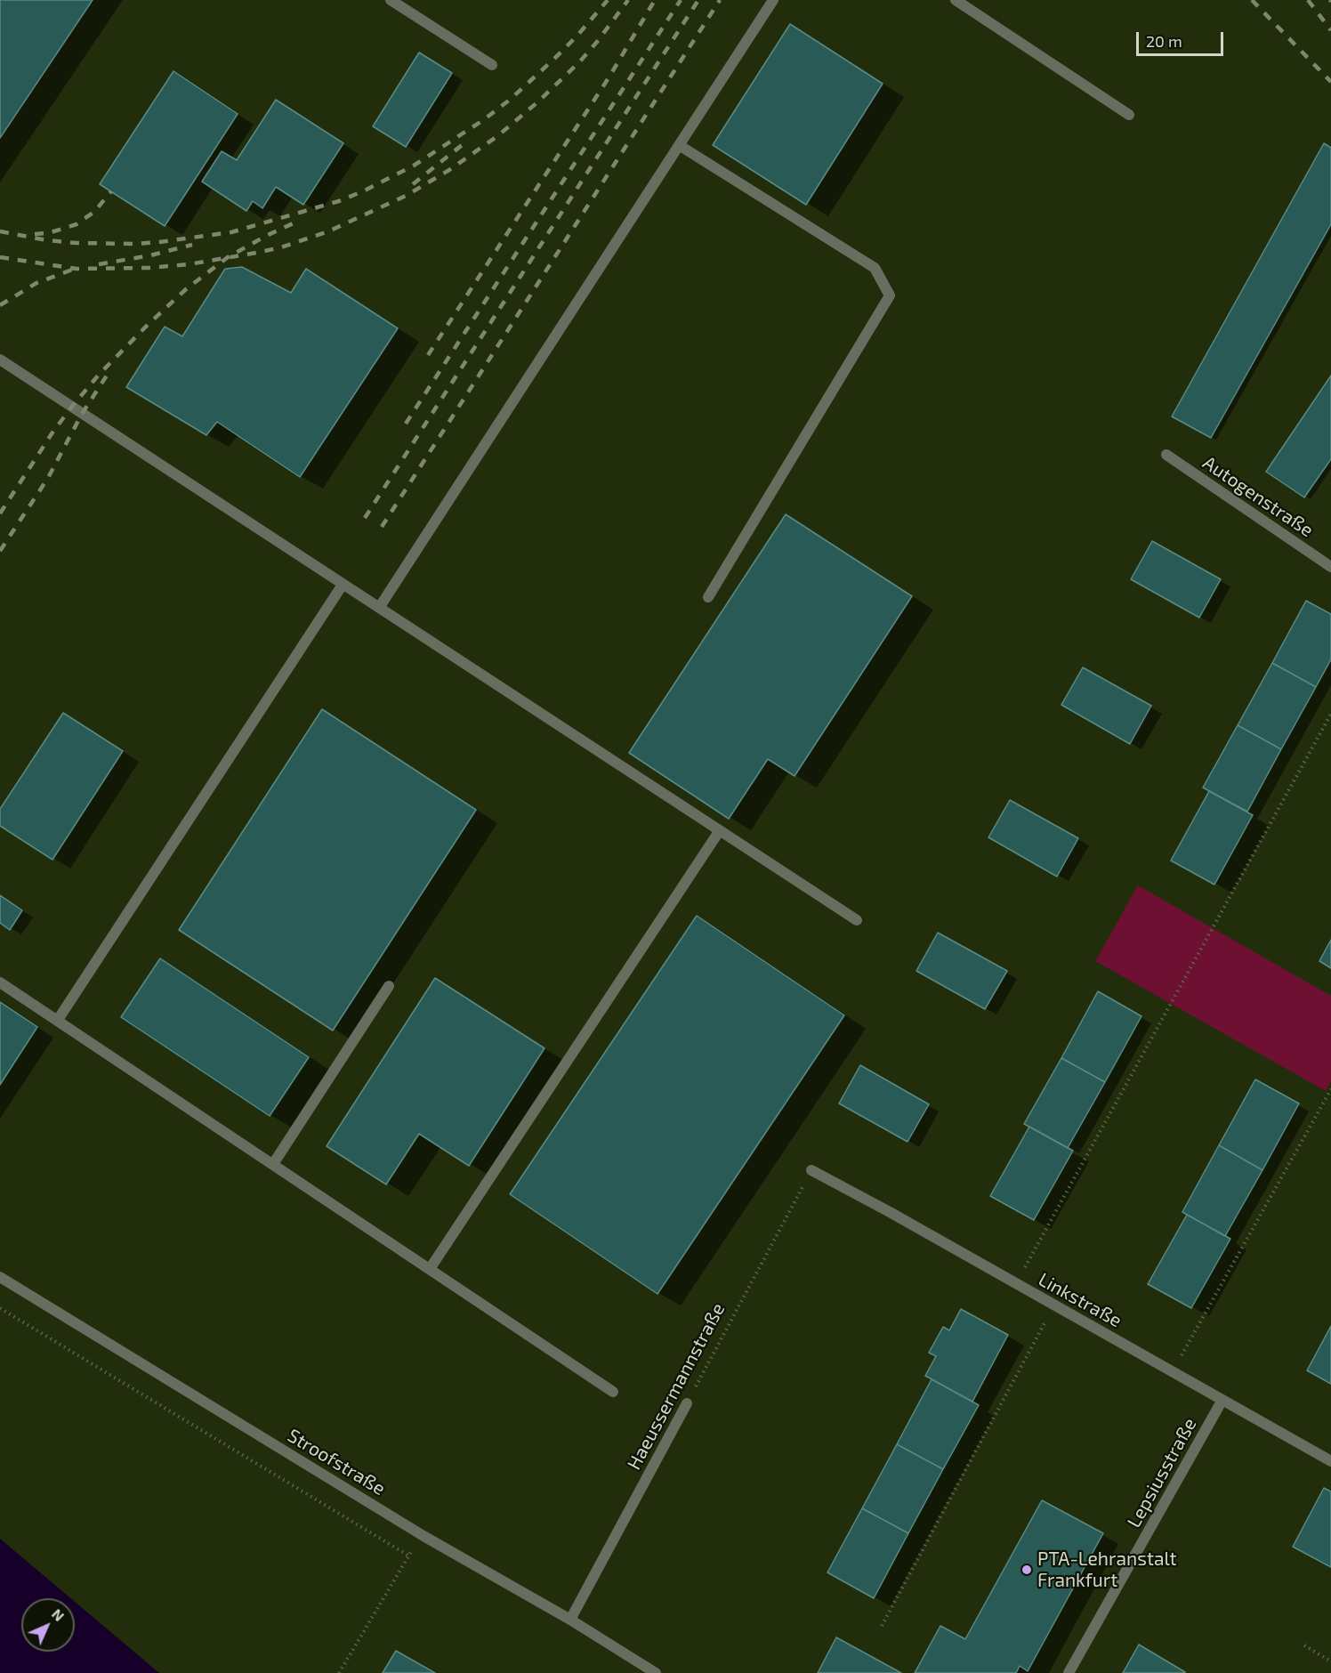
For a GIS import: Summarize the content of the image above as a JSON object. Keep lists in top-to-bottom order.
{
  "streets": {
    "street": [
      "Autogenstraße",
      "Linkstraße",
      "Haeussermannstraße",
      "Stroofstraße",
      "Lepsiusstraße"
    ]
  },
  "crossings": [
    ["Linkstraße", "Haeussermannstraße"],
    ["Linkstraße", "Lepsiusstraße"],
    ["Haeussermannstraße", "Stroofstraße"]
  ],
  "places": ["PTA-Lehranstalt Frankfurt"],
  "scale_bar": "20 m",
  "north": "top right"
}
